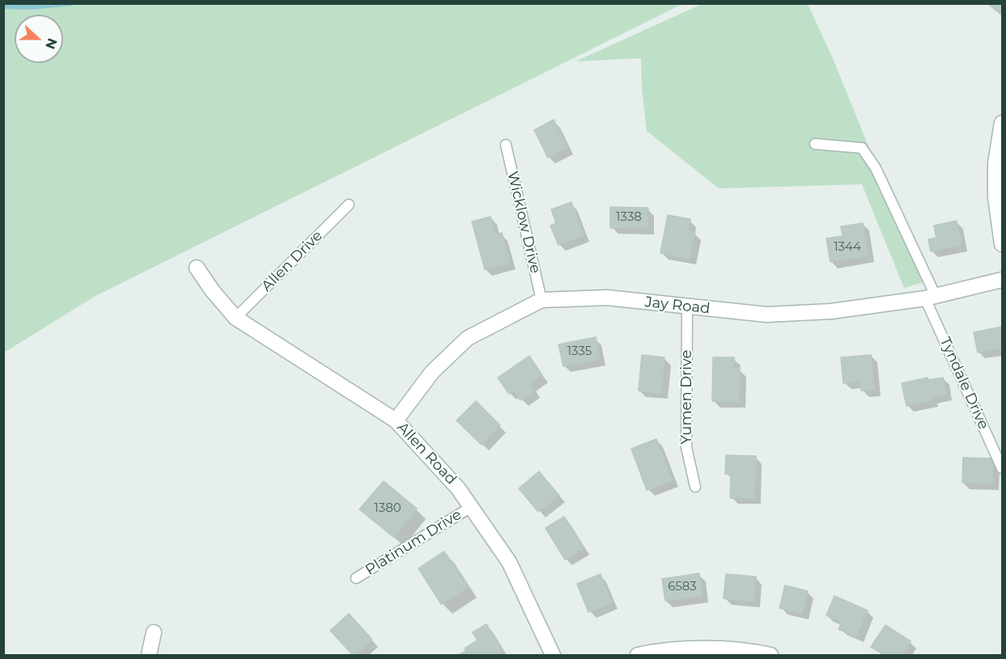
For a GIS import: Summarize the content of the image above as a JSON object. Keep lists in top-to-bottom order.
{
  "streets": {
    "street": ["Jay Road", "Allen Road"],
    "lane": [
      "Wicklow Drive",
      "Allen Drive",
      "Tyndale Drive",
      "Yumen Drive",
      "Platinum Drive"
    ]
  },
  "crossings": [
    ["Wicklow Drive", "Jay Road"],
    ["Allen Drive", "Allen Road"],
    ["Jay Road", "Tyndale Drive"],
    ["Jay Road", "Yumen Drive"],
    ["Jay Road", "Allen Road"],
    ["Allen Road", "Platinum Drive"]
  ],
  "house_numbers": [
    "1338",
    "1344",
    "1335",
    "1380",
    "6583"
  ],
  "north": "right"
}
